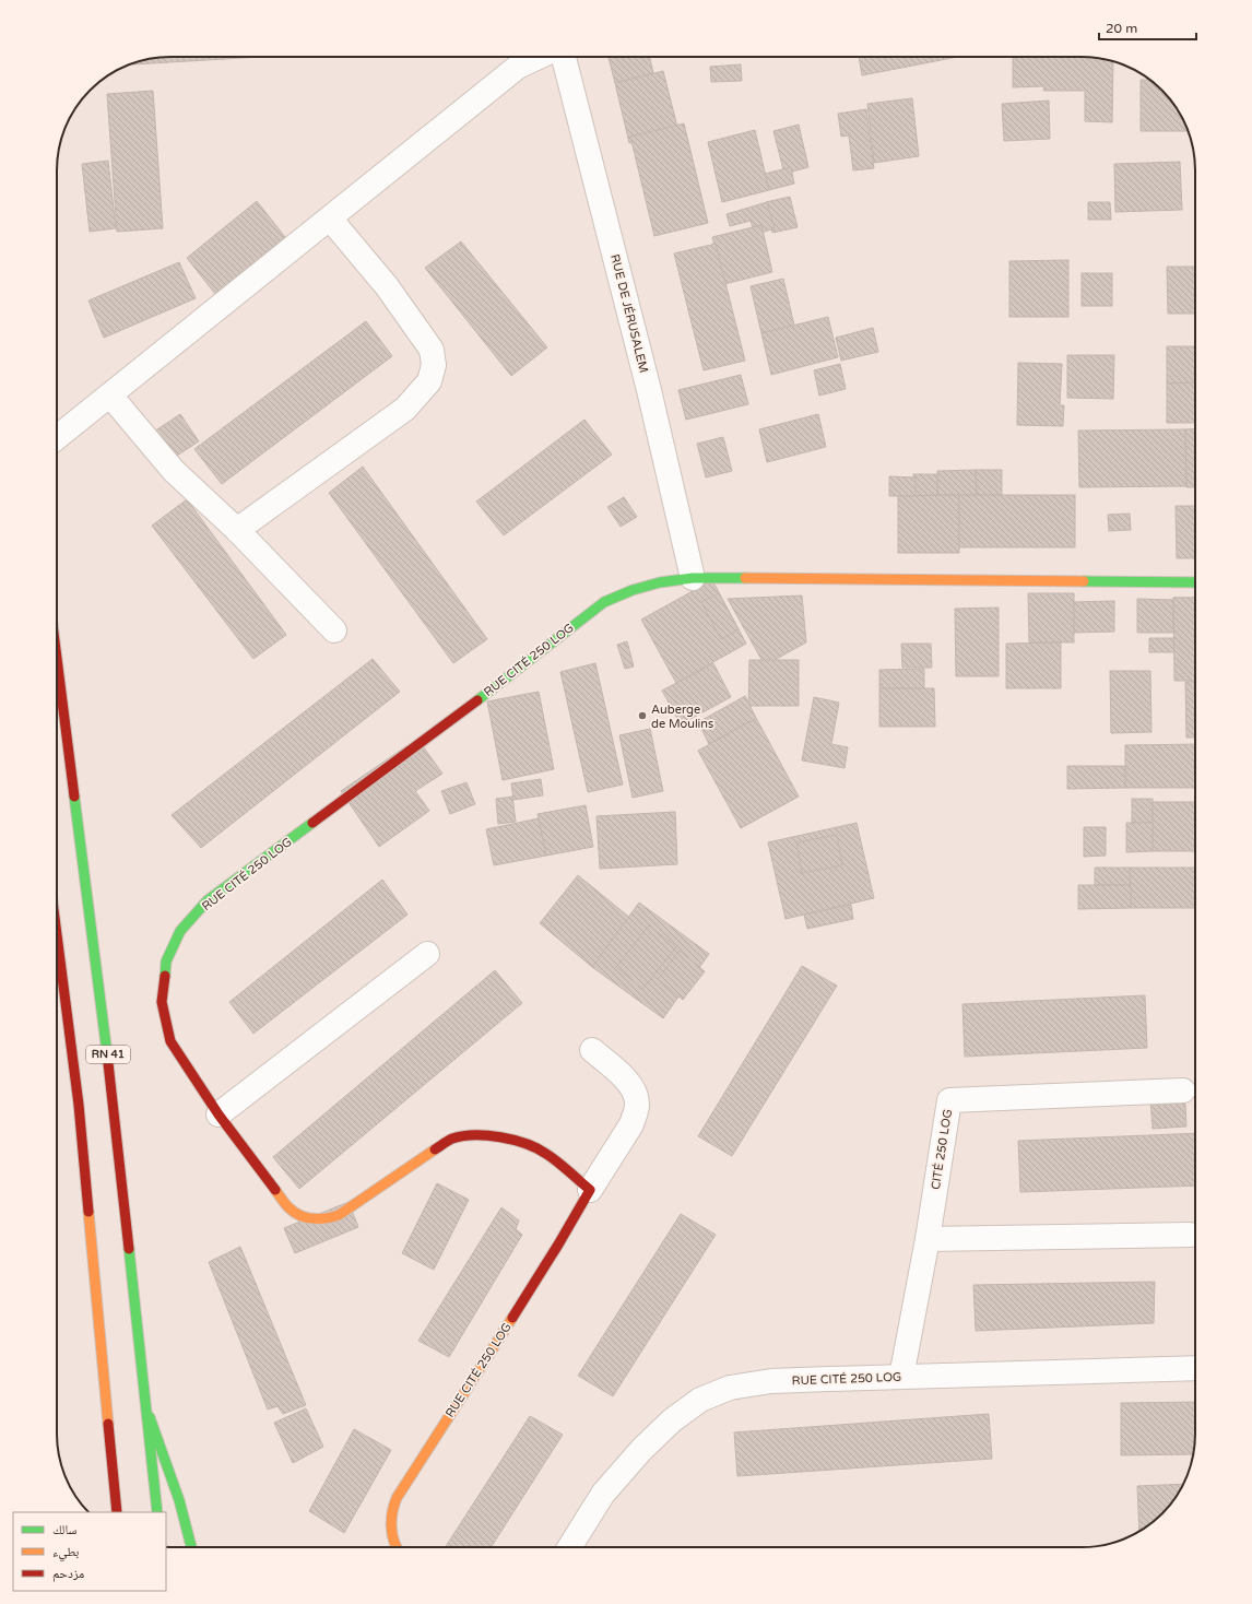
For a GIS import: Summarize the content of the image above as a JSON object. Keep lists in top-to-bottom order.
{
  "streets": {
    "main road": ["RUE CITÉ 250 LOG", "RN 41"],
    "street": ["RUE DE JÉRUSALEM", "CITÉ 250 LOG"]
  },
  "crossings": [
    ["RUE DE JÉRUSALEM", "RUE CITÉ 250 LOG"],
    ["RUE CITÉ 250 LOG", "CITÉ 250 LOG"]
  ],
  "places": ["Auberge de Moulins"],
  "legend": ["سالك", "بطيء", "مزدحم"],
  "scale_bar": "20 m"
}
